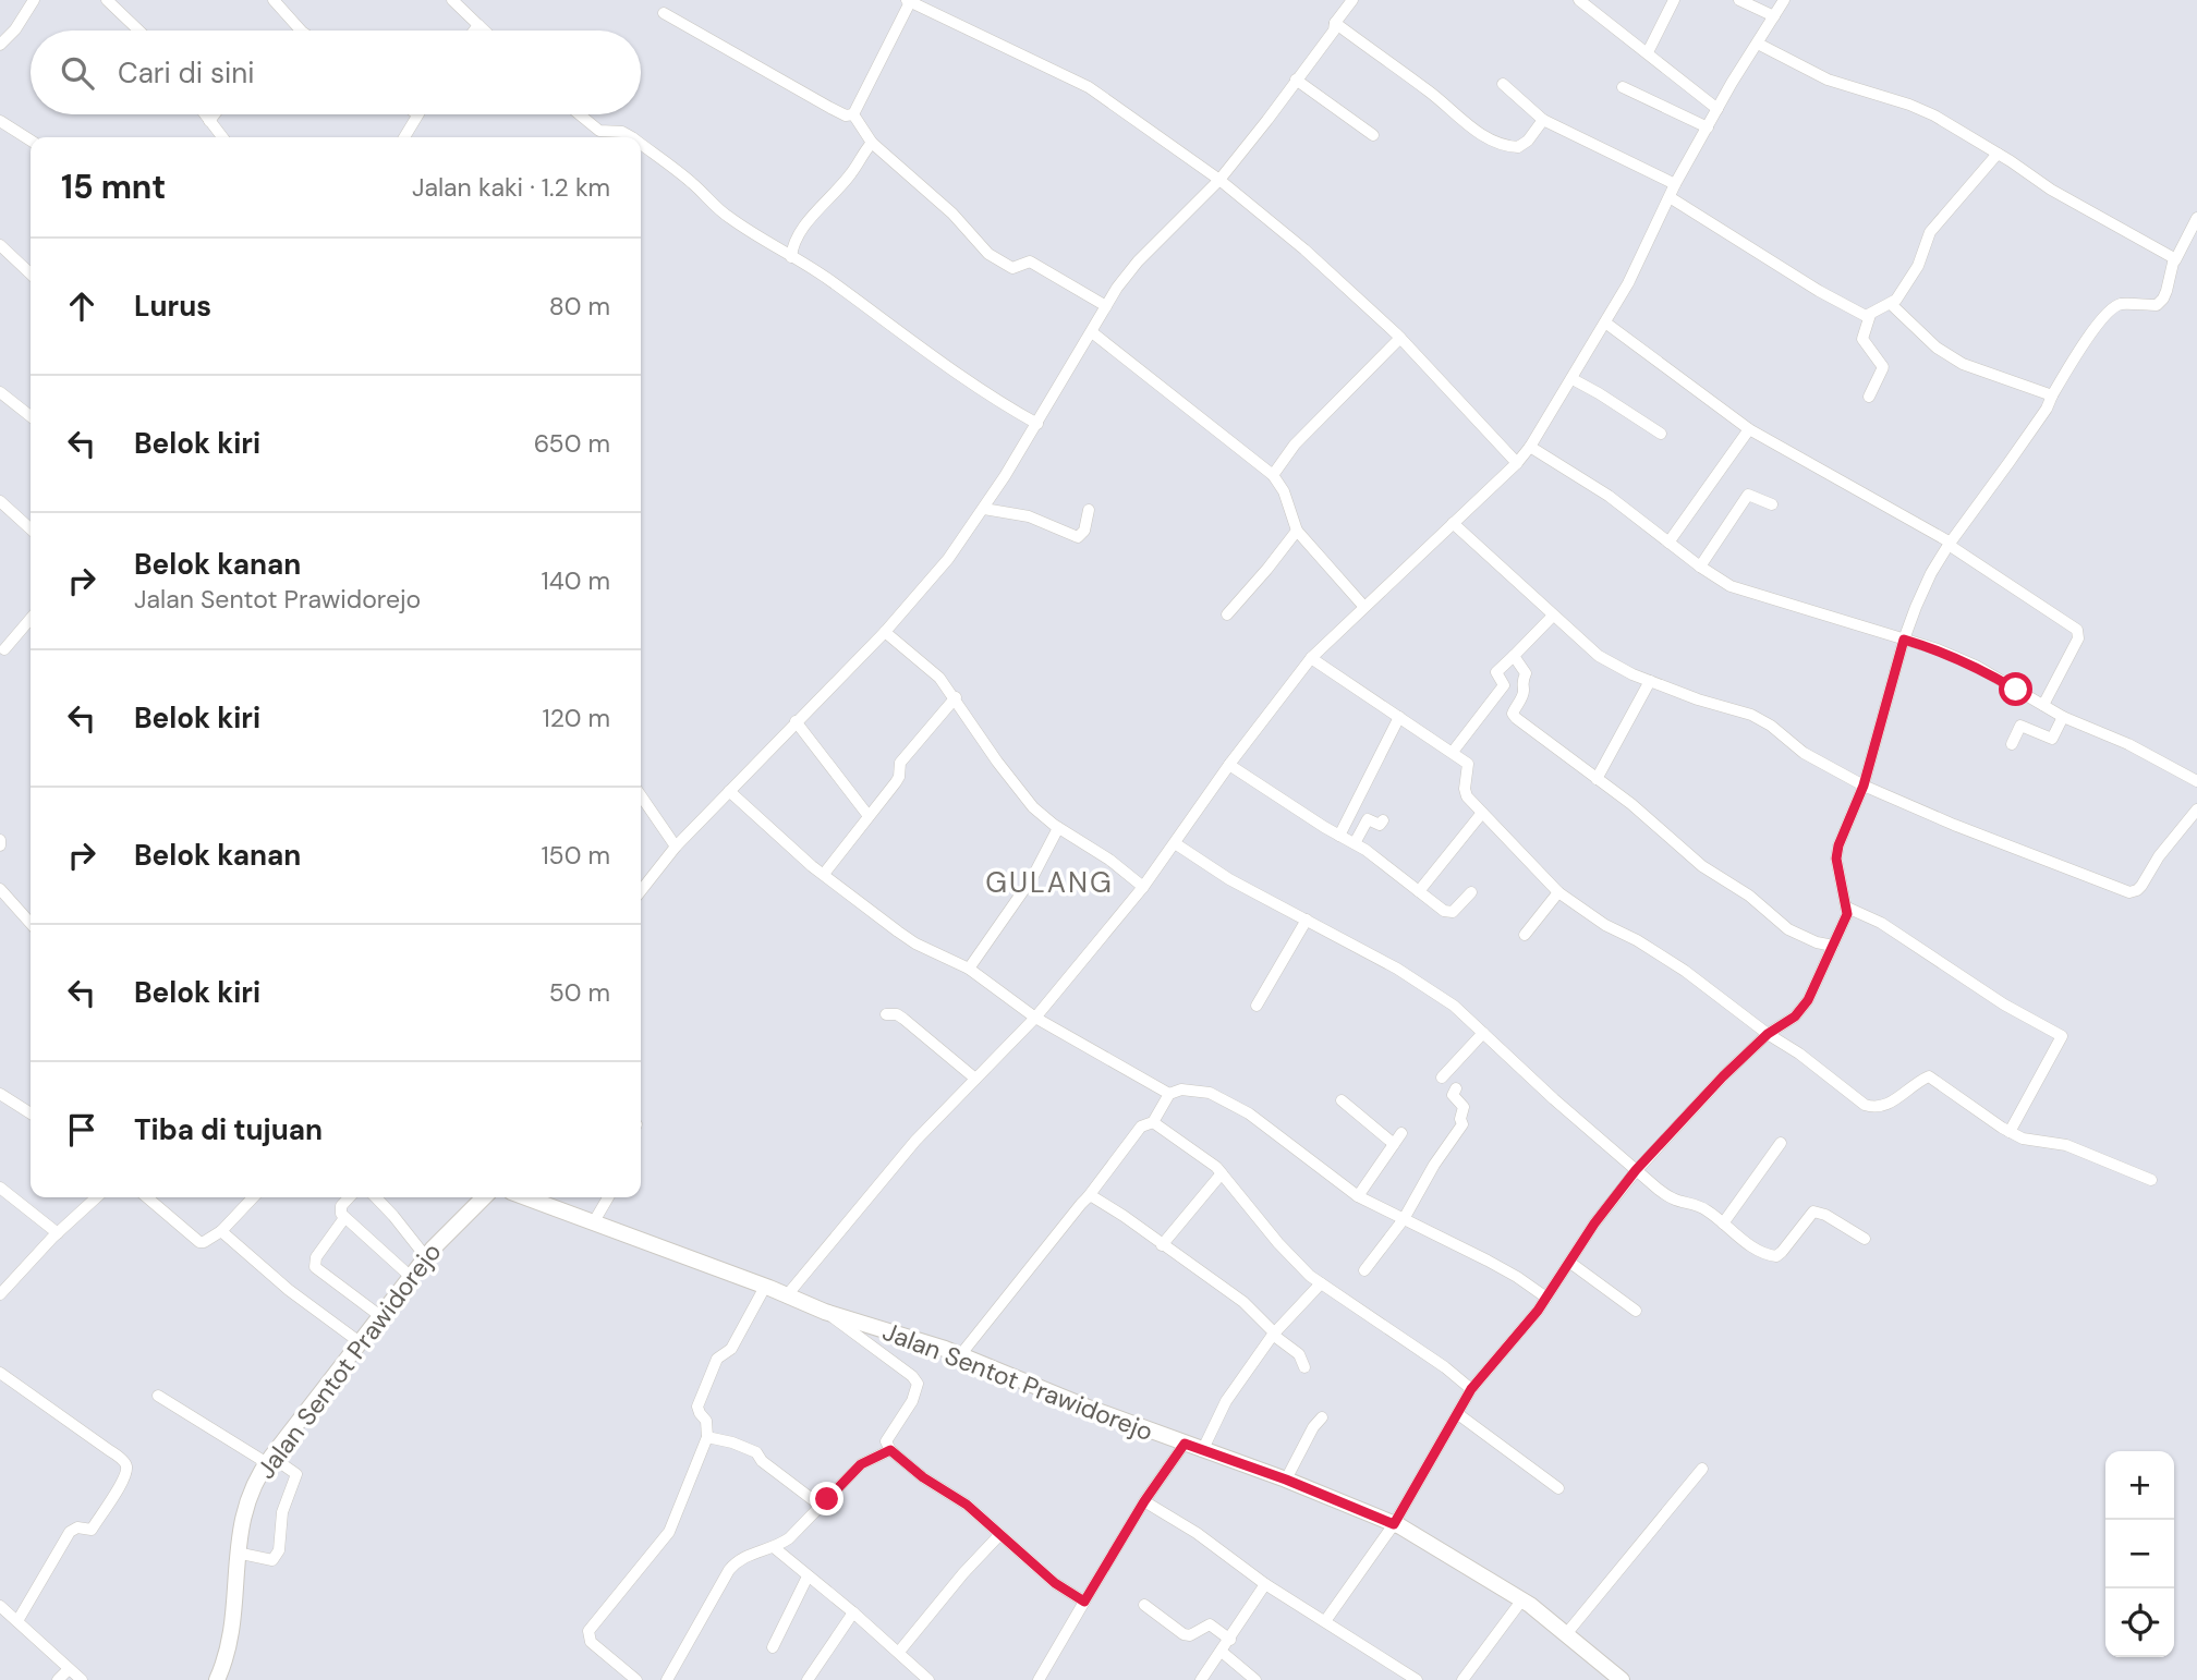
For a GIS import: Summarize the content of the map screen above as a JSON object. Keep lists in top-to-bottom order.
{
  "streets": {
    "main road": ["Jalan Sentot Prawidorejo"]
  },
  "districts": ["GULANG"],
  "page": {
    "search": "Cari di sini",
    "heading": ["15 mnt", "Jalan kaki · 1.2 km"],
    "list": [
      ["Lurus", "80 m"],
      ["Belok kiri", "650 m"],
      ["Belok kanan", "Jalan Sentot Prawidorejo", "140 m"],
      ["Belok kiri", "120 m"],
      ["Belok kanan", "150 m"],
      ["Belok kiri", "50 m"],
      "Tiba di tujuan"
    ],
    "map_buttons": ["+", "−"]
  }
}
